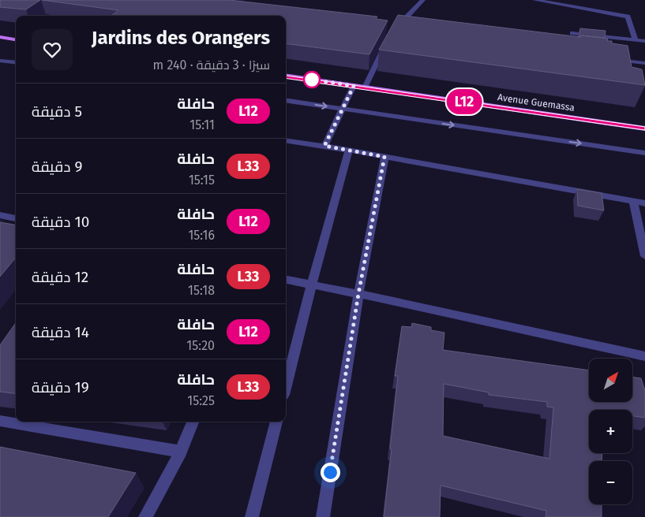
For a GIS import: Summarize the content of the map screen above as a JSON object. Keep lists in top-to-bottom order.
{
  "streets": {
    "main road": ["Avenue Guemassa"]
  },
  "lines": ["bus line L12"],
  "north": "top right",
  "page": {
    "on_map": "L12",
    "heading": ["Jardins des Orangers", "سيرًا · 3 دقيقة · 240 m"],
    "list": [
      {
        "mark": "L12",
        "name": "حافلة",
        "note": "15:11",
        "value": "5 دقيقة"
      },
      {
        "mark": "L33",
        "name": "حافلة",
        "note": "15:15",
        "value": "9 دقيقة"
      },
      {
        "mark": "L12",
        "name": "حافلة",
        "note": "15:16",
        "value": "10 دقيقة"
      },
      {
        "mark": "L33",
        "name": "حافلة",
        "note": "15:18",
        "value": "12 دقيقة"
      },
      {
        "mark": "L12",
        "name": "حافلة",
        "note": "15:20",
        "value": "14 دقيقة"
      },
      {
        "mark": "L33",
        "name": "حافلة",
        "note": "15:25",
        "value": "19 دقيقة"
      }
    ],
    "map_buttons": ["+", "−"]
  }
}
